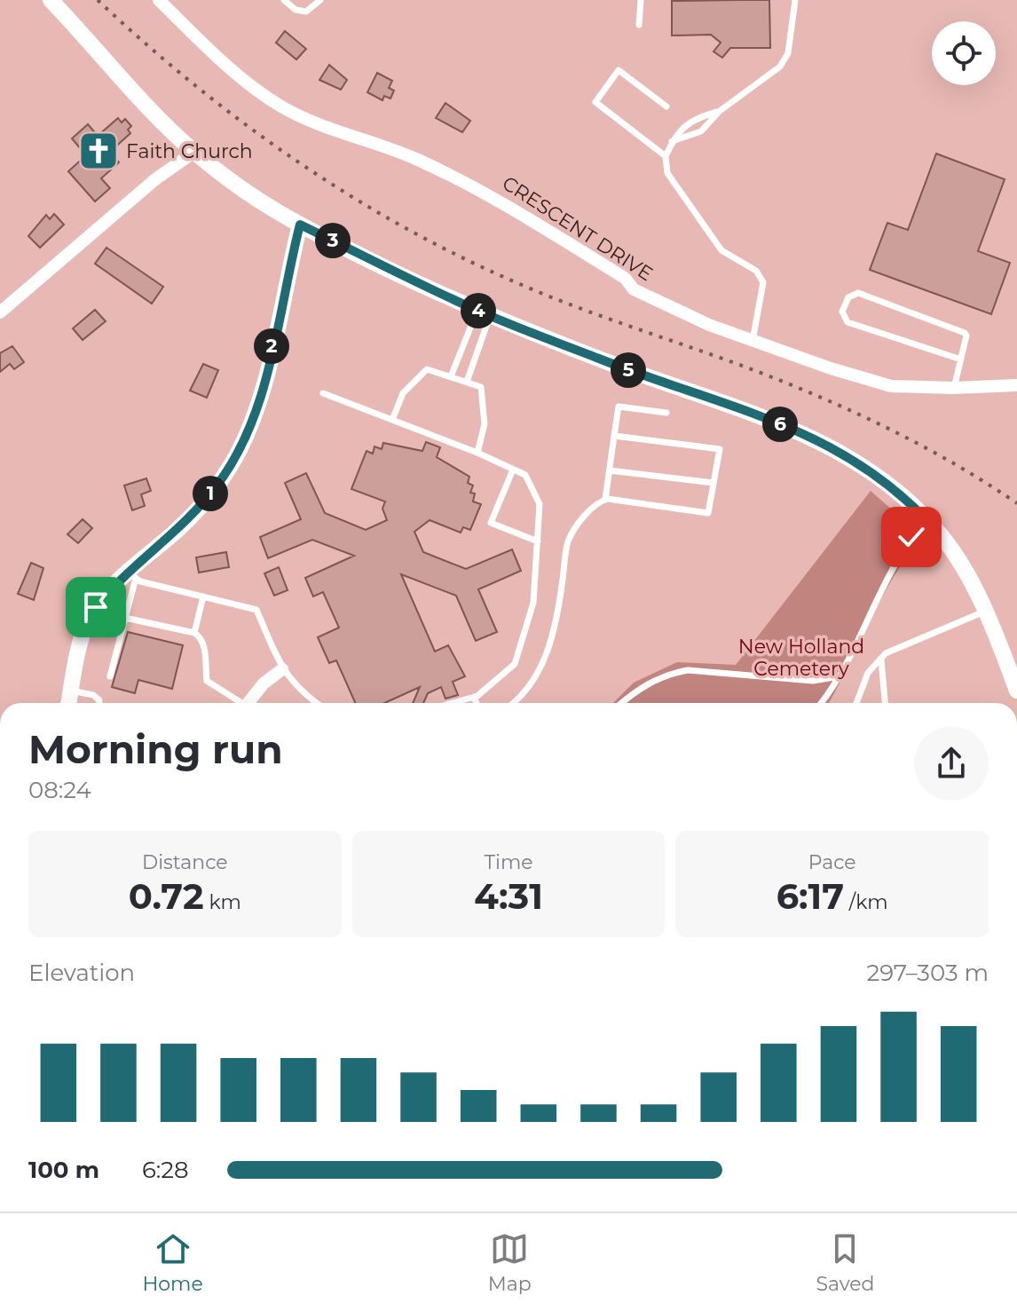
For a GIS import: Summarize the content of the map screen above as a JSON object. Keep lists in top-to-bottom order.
{
  "streets": {
    "street": ["CRESCENT DRIVE"]
  },
  "parks": ["New Holland Cemetery"],
  "places": {
    "church": ["Faith Church"]
  },
  "page": {
    "pins": [
      "3",
      "4",
      "2",
      "5",
      "6",
      "1"
    ],
    "heading": ["Morning run", "08:24"],
    "stats": [
      ["Distance", "0.72 km"],
      ["Time", "4:31"],
      ["Pace", "6:17 /km"]
    ],
    "chart": ["Elevation", "297–303 m"],
    "list": [
      {
        "name": "100 m",
        "note": "6:28"
      }
    ],
    "tabs": ["Home", "Map", "Saved"]
  }
}
